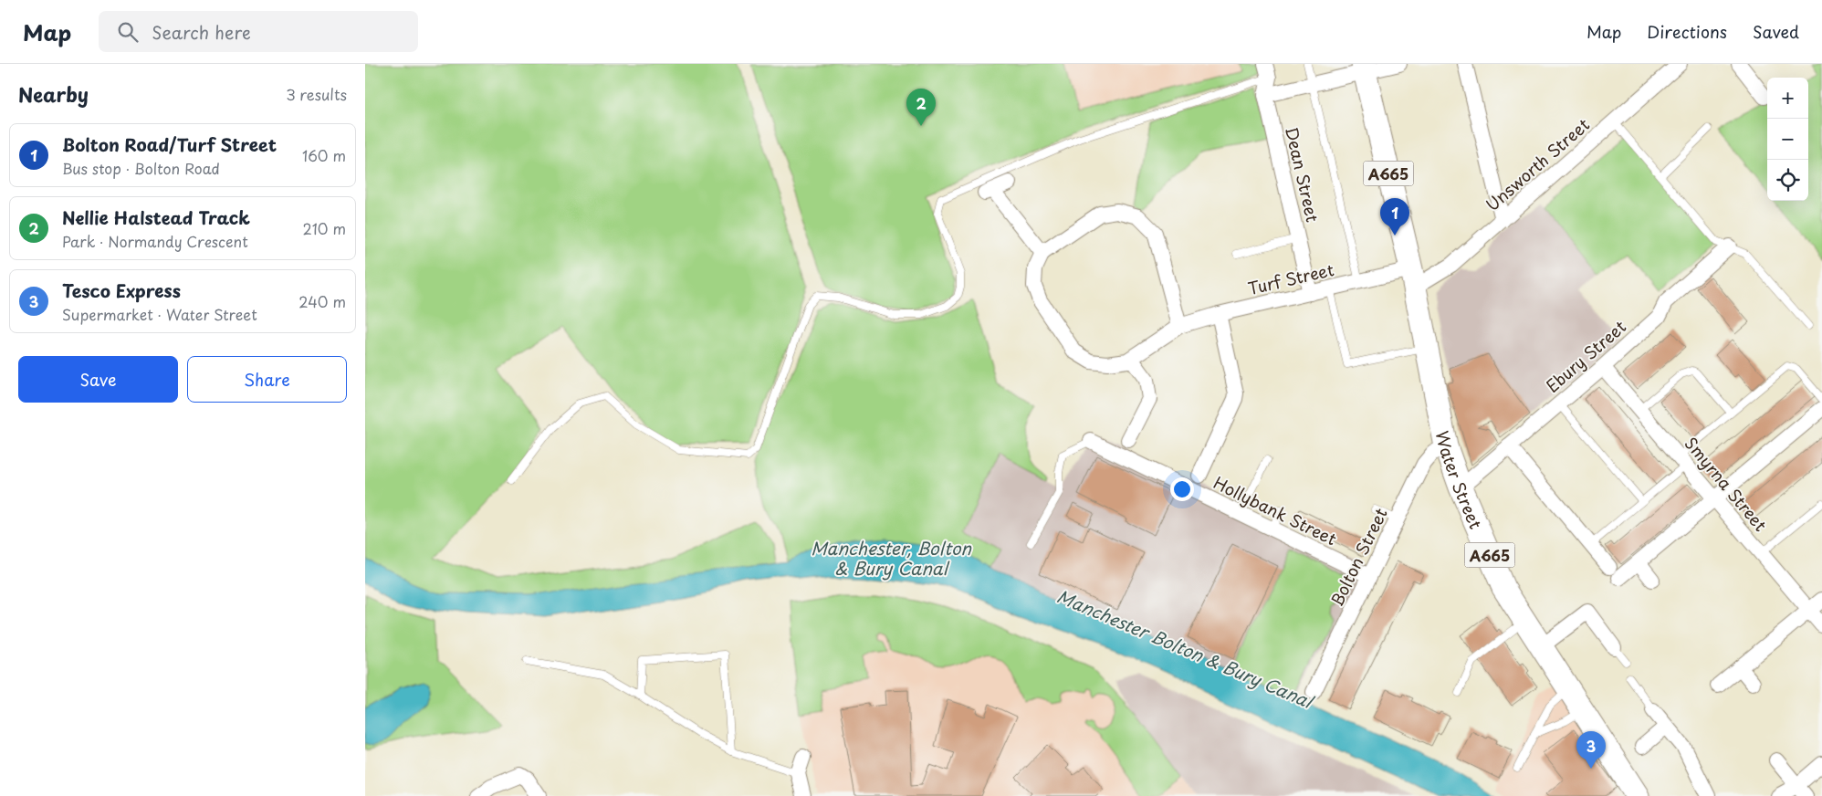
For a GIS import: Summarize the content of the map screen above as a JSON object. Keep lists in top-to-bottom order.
{
  "streets": {
    "main road": ["A665", "Water Street"],
    "street": [
      "Unsworth Street",
      "Dean Street",
      "Turf Street",
      "Ebury Street",
      "Smyrna Street",
      "Hollybank Street",
      "Bolton Street"
    ]
  },
  "crossings": [
    ["Unsworth Street", "A665"],
    ["Unsworth Street", "Turf Street"],
    ["Unsworth Street", "Water Street"],
    ["A665", "Turf Street"],
    ["A665", "Water Street"],
    ["Dean Street", "Turf Street"],
    ["Turf Street", "Water Street"],
    ["Ebury Street", "Water Street"],
    ["Ebury Street", "Smyrna Street"],
    ["Water Street", "Bolton Street"],
    ["Hollybank Street", "Bolton Street"]
  ],
  "water": ["Manchester, Bolton & Bury Canal", "Manchester Bolton & Bury Canal"],
  "page": {
    "header": "Map",
    "search": "Search here",
    "nav": ["Map", "Directions", "Saved"],
    "heading": ["Nearby", "3 results"],
    "map_buttons": ["+", "−"],
    "pins": ["2", "1", "3"],
    "list": [
      {
        "mark": "1",
        "name": "Bolton Road/Turf Street",
        "note": "Bus stop · Bolton Road",
        "value": "160 m"
      },
      {
        "mark": "2",
        "name": "Nellie Halstead Track",
        "note": "Park · Normandy Crescent",
        "value": "210 m"
      },
      {
        "mark": "3",
        "name": "Tesco Express",
        "note": "Supermarket · Water Street",
        "value": "240 m"
      }
    ],
    "buttons": ["Save", "Share"]
  }
}
